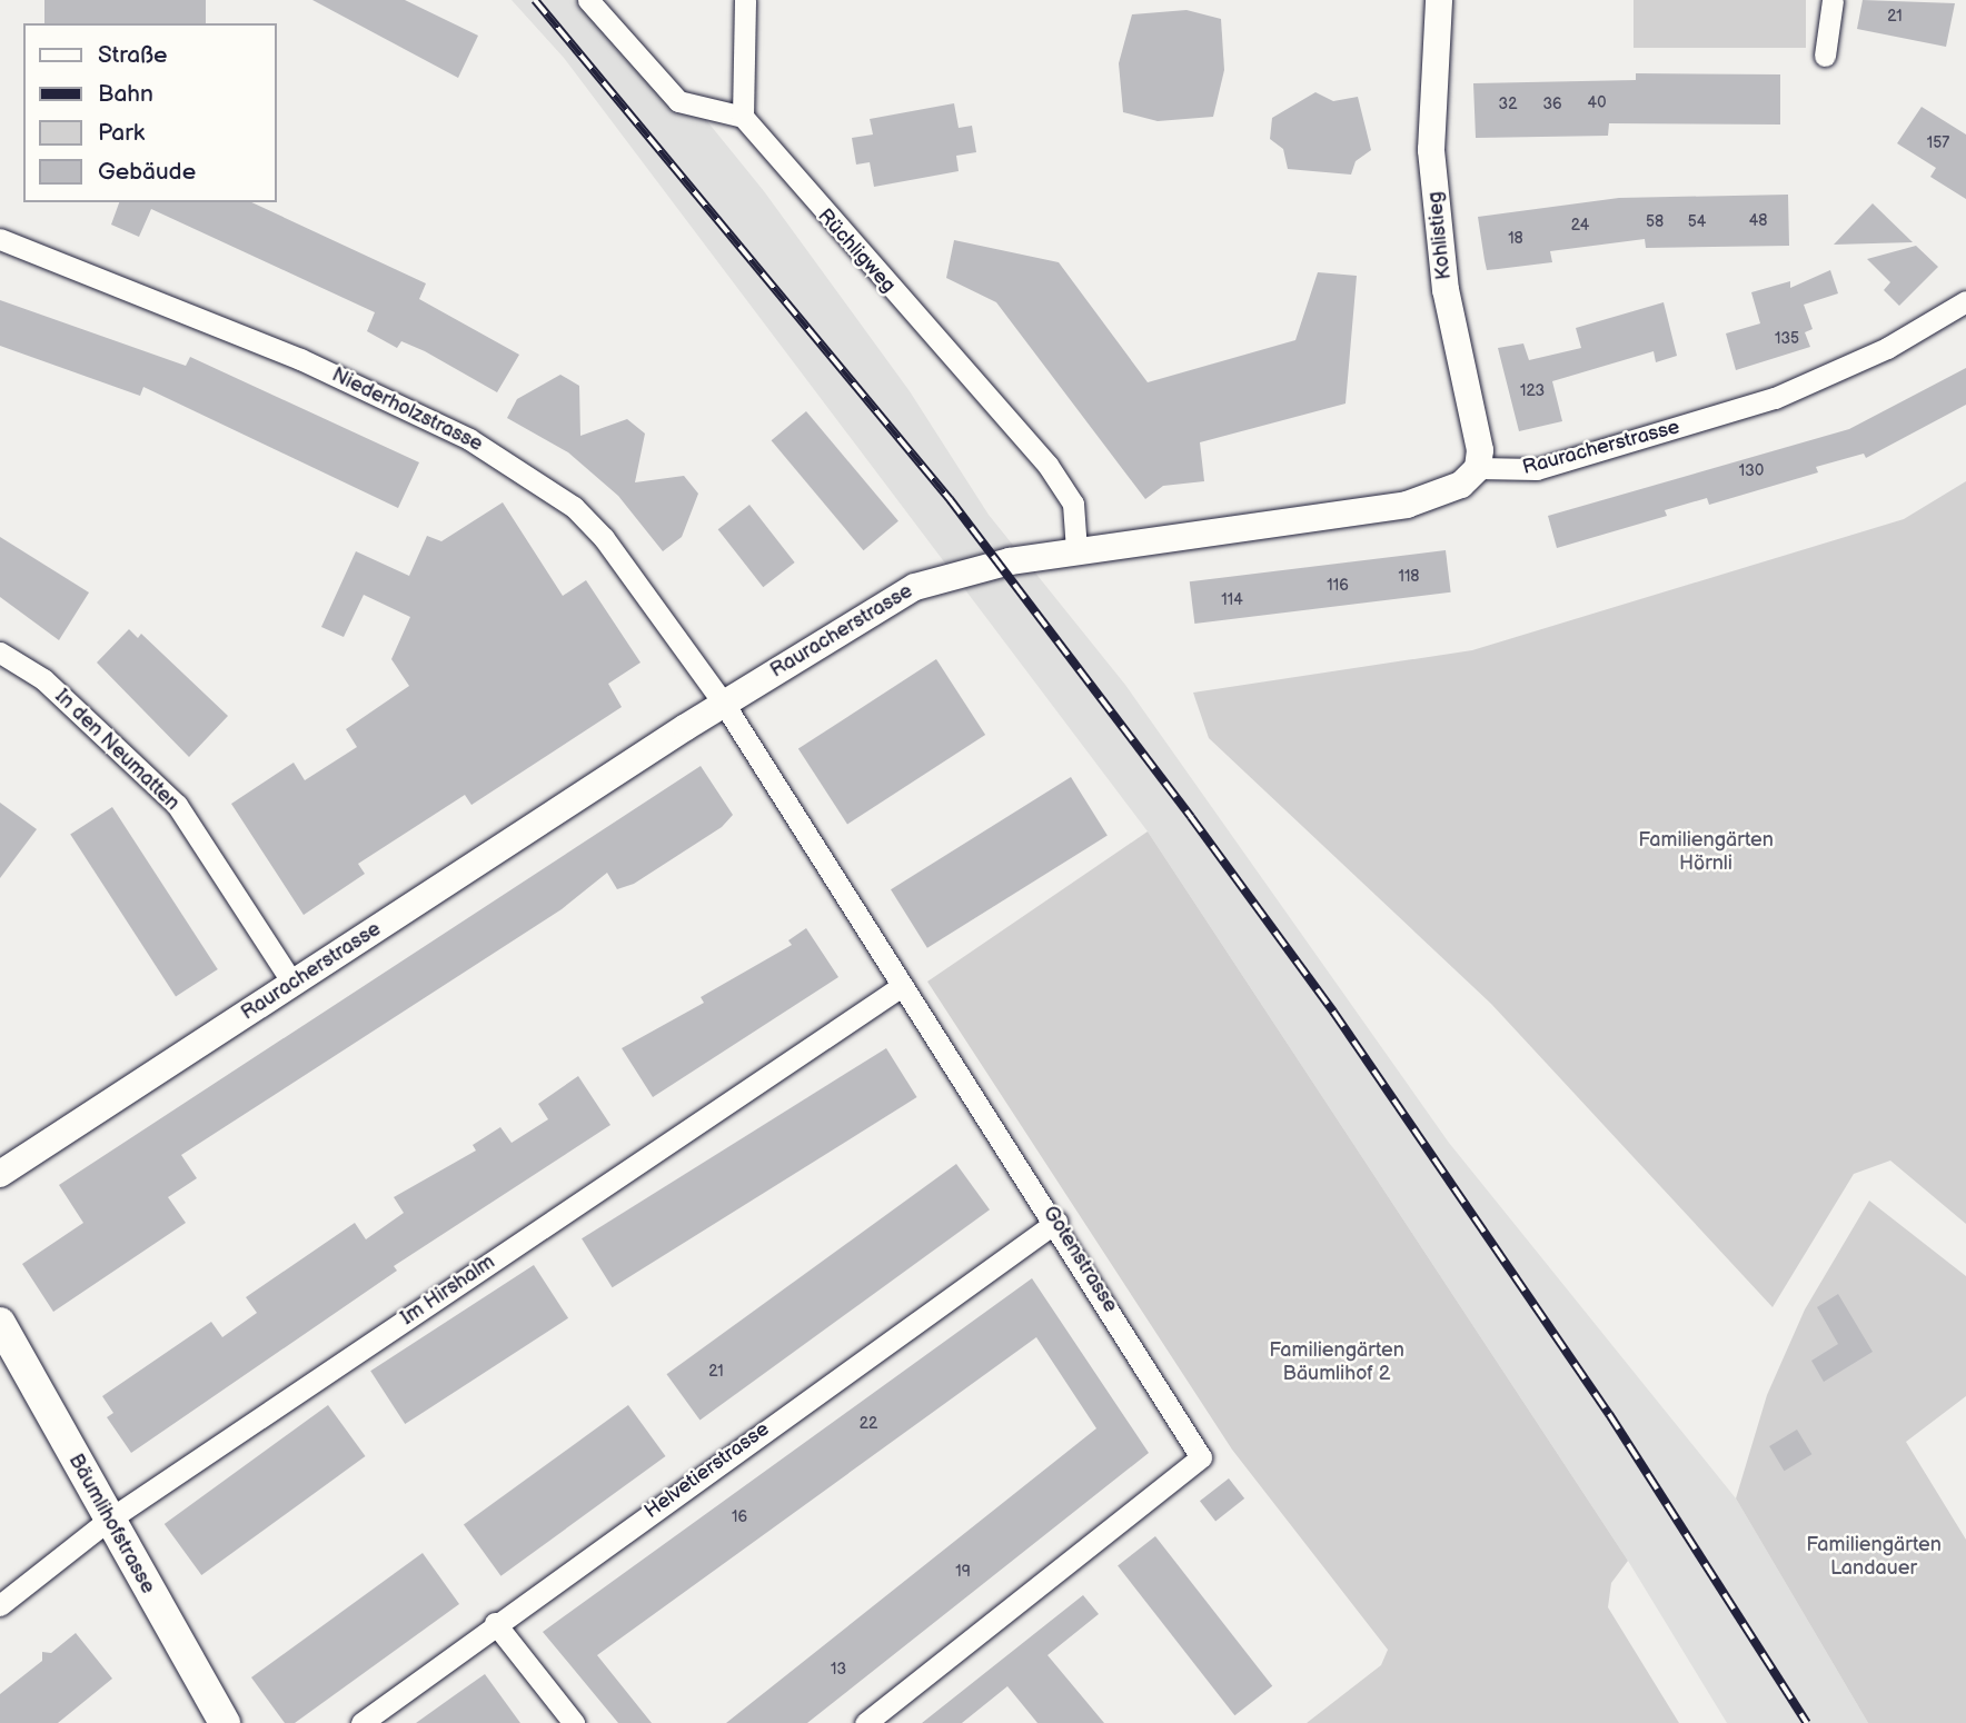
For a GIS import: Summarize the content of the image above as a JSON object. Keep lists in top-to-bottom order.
{
  "streets": {
    "main road": ["Bäumlihofstrasse"],
    "street": [
      "Kohlistieg",
      "Rüchligweg",
      "Niederholzstrasse",
      "Rauracherstrasse",
      "In den Neumatten",
      "Gotenstrasse",
      "Im Hirshalm",
      "Helvetierstrasse"
    ]
  },
  "crossings": [
    ["Kohlistieg", "Rauracherstrasse"],
    ["Rüchligweg", "Rauracherstrasse"],
    ["Niederholzstrasse", "Rauracherstrasse"],
    ["Niederholzstrasse", "Gotenstrasse"],
    ["Rauracherstrasse", "In den Neumatten"],
    ["Rauracherstrasse", "Gotenstrasse"],
    ["Gotenstrasse", "Im Hirshalm"],
    ["Gotenstrasse", "Helvetierstrasse"],
    ["Im Hirshalm", "Bäumlihofstrasse"]
  ],
  "parks": ["Familiengärten Hörnli", "Familiengärten Bäumlihof 2", "Familiengärten Landauer"],
  "house_numbers": [
    "21",
    "40",
    "32",
    "36",
    "157",
    "48",
    "58",
    "54",
    "24",
    "18",
    "135",
    "123",
    "130",
    "118",
    "116",
    "114",
    "21",
    "22",
    "16",
    "19",
    "13"
  ],
  "legend": [
    "Straße",
    "Bahn",
    "Park",
    "Gebäude"
  ]
}
